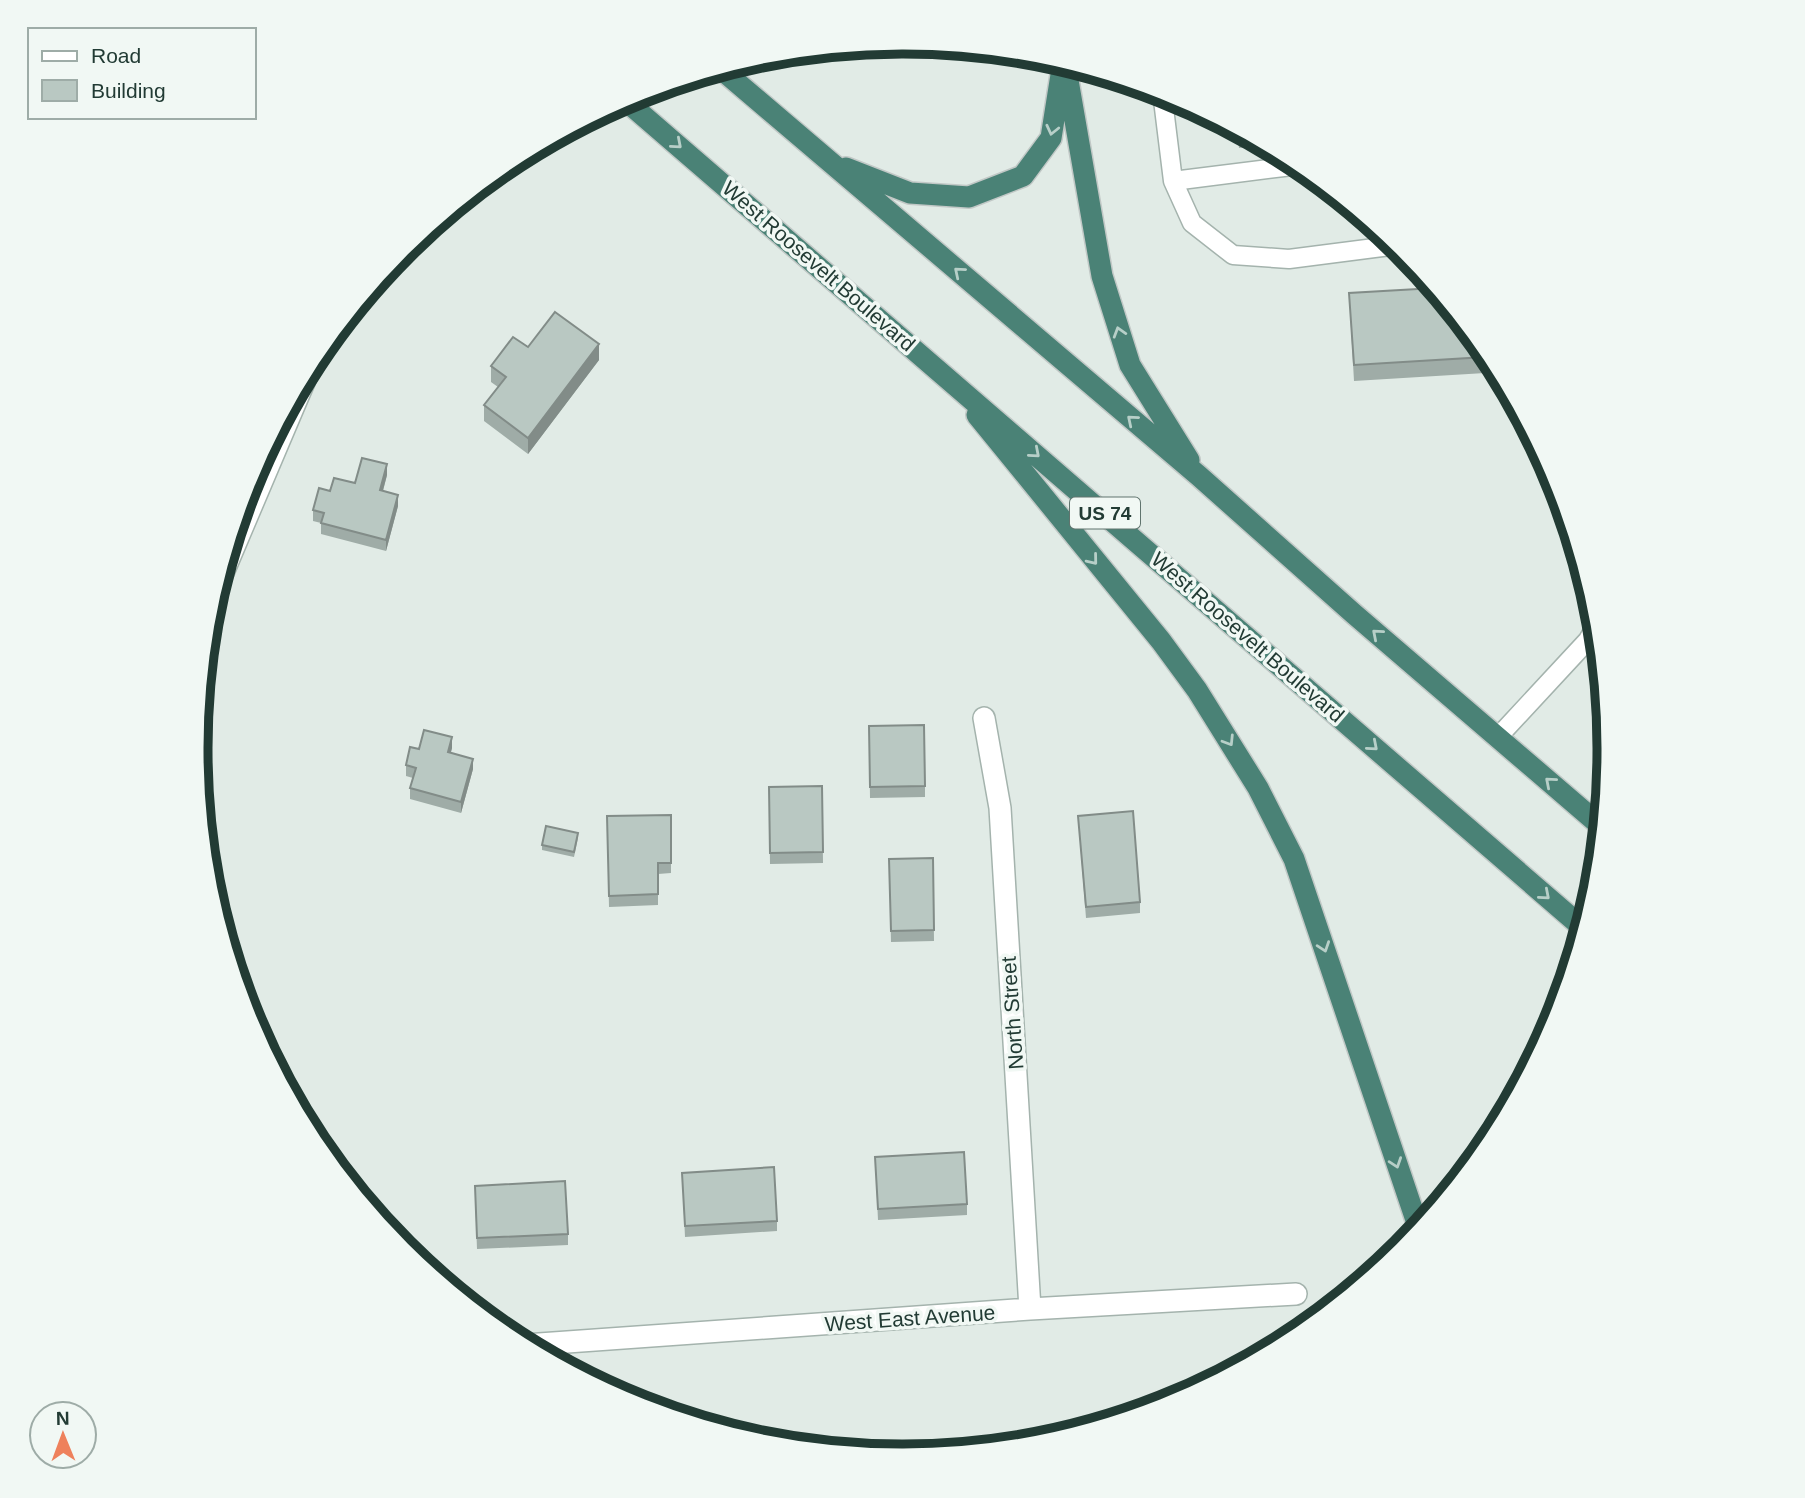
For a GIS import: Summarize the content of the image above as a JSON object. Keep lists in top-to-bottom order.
{
  "streets": {
    "highway": ["West Roosevelt Boulevard", "US 74"],
    "street": ["North Street", "West East Avenue"]
  },
  "crossings": [
    ["North Street", "West East Avenue"]
  ],
  "legend": ["Road", "Building"],
  "north": "top"
}
